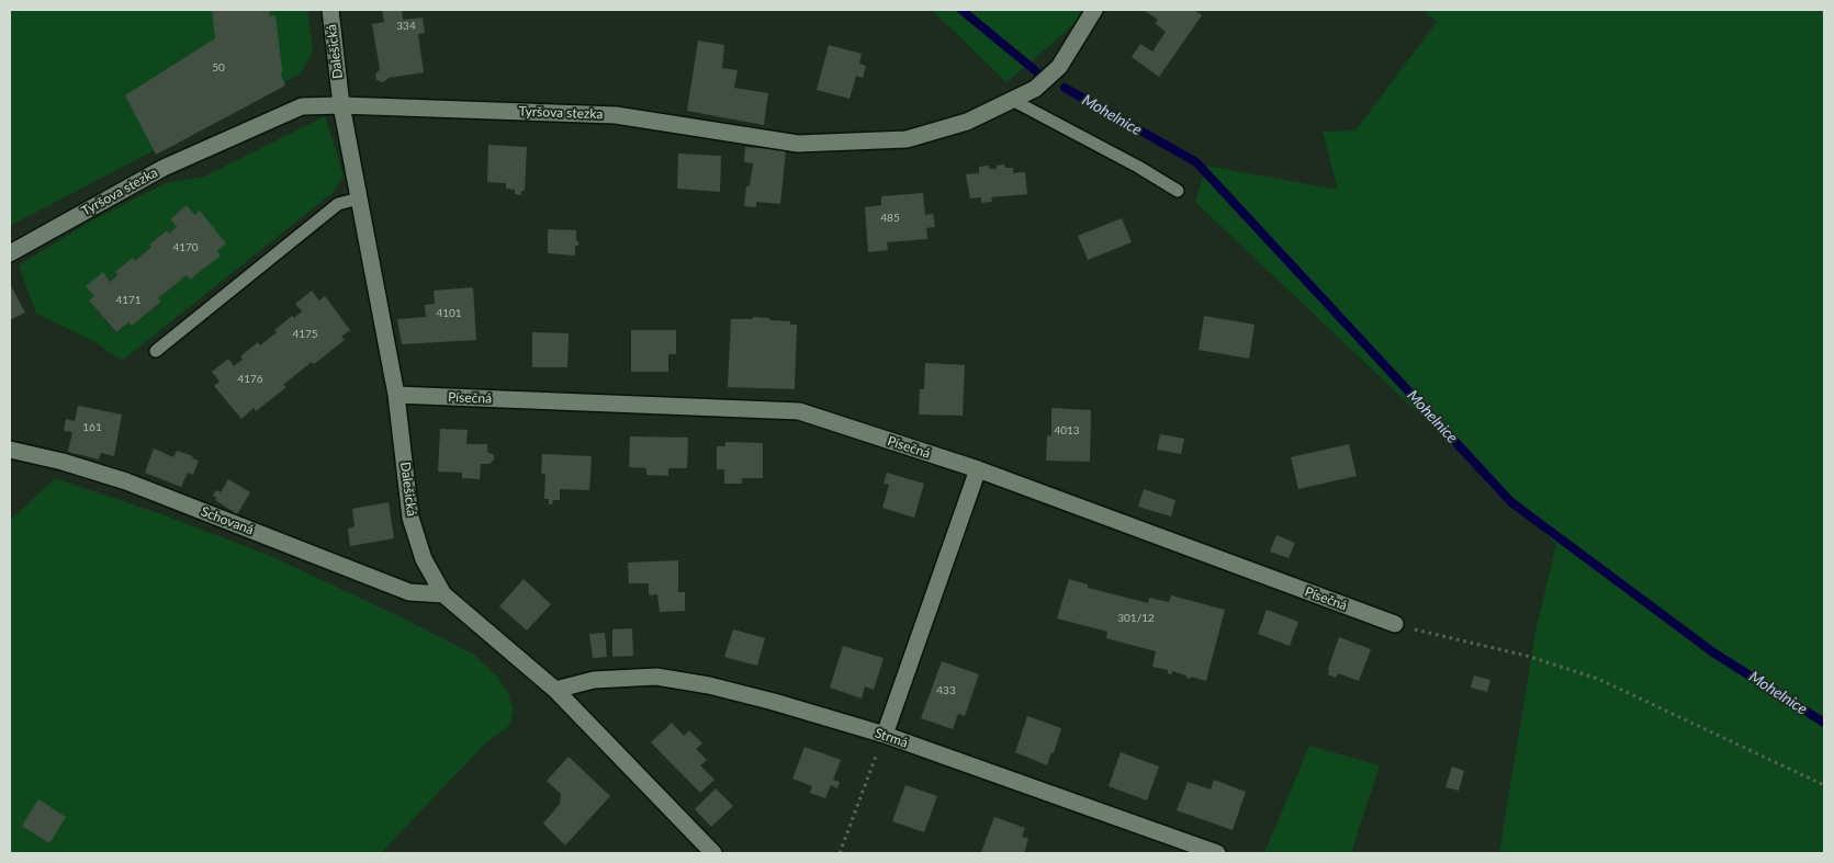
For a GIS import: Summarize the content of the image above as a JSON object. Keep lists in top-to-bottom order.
{
  "streets": {
    "street": [
      "Dalešická",
      "Tyršova stezka",
      "Písečná",
      "Schovaná",
      "Strmá"
    ]
  },
  "crossings": [
    ["Dalešická", "Tyršova stezka"],
    ["Dalešická", "Písečná"],
    ["Dalešická", "Schovaná"],
    ["Dalešická", "Strmá"]
  ],
  "water": ["Mohelnice"],
  "house_numbers": [
    "334",
    "50",
    "485",
    "4170",
    "4171",
    "4101",
    "4175",
    "4176",
    "161",
    "4013",
    "301/12",
    "433"
  ]
}
